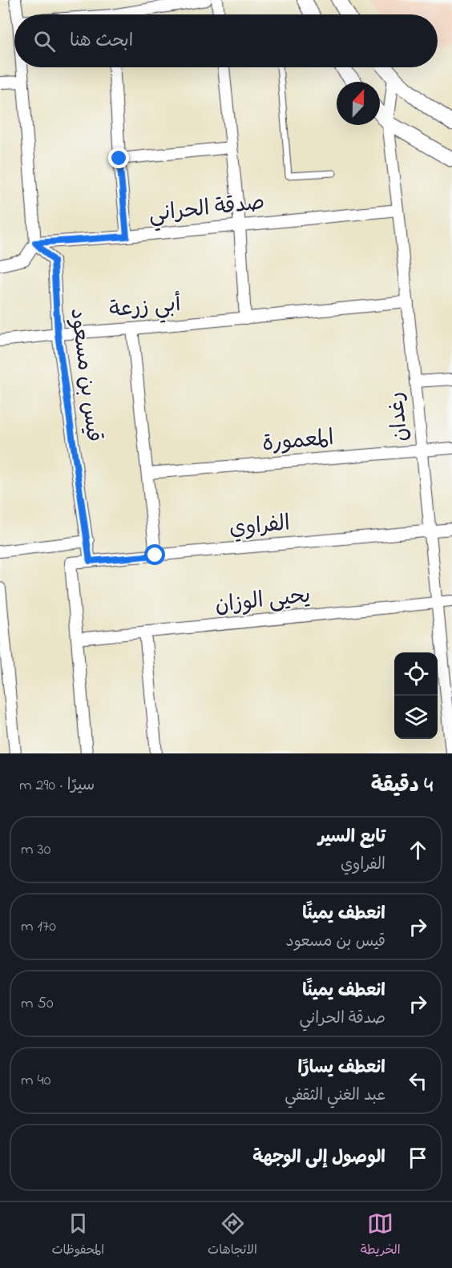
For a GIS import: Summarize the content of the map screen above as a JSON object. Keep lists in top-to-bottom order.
{
  "streets": {
    "street": [
      "صدقة الحراني",
      "أبي زرعة",
      "قيس بن مسعود",
      "رغدان",
      "المعمورة",
      "الفراوي",
      "يحيى الوزان"
    ]
  },
  "crossings": [
    ["صدقة الحراني", "قيس بن مسعود"],
    ["صدقة الحراني", "رغدان"],
    ["أبي زرعة", "قيس بن مسعود"],
    ["أبي زرعة", "رغدان"],
    ["قيس بن مسعود", "الفراوي"],
    ["رغدان", "المعمورة"],
    ["رغدان", "الفراوي"],
    ["رغدان", "يحيى الوزان"],
    ["الفراوي", "يحيى الوزان"]
  ],
  "north": "top",
  "page": {
    "search": "ابحث هنا",
    "heading": ["4 دقيقة", "سيرًا · 290 m"],
    "list": [
      ["تابع السير", "الفراوي", "30 m"],
      ["انعطف يمينًا", "قيس بن مسعود", "170 m"],
      ["انعطف يمينًا", "صدقة الحراني", "50 m"],
      ["انعطف يسارًا", "عبد الغني الثقفي", "40 m"],
      "الوصول إلى الوجهة"
    ],
    "nav": ["الخريطة", "الاتجاهات", "المحفوظات"]
  }
}
